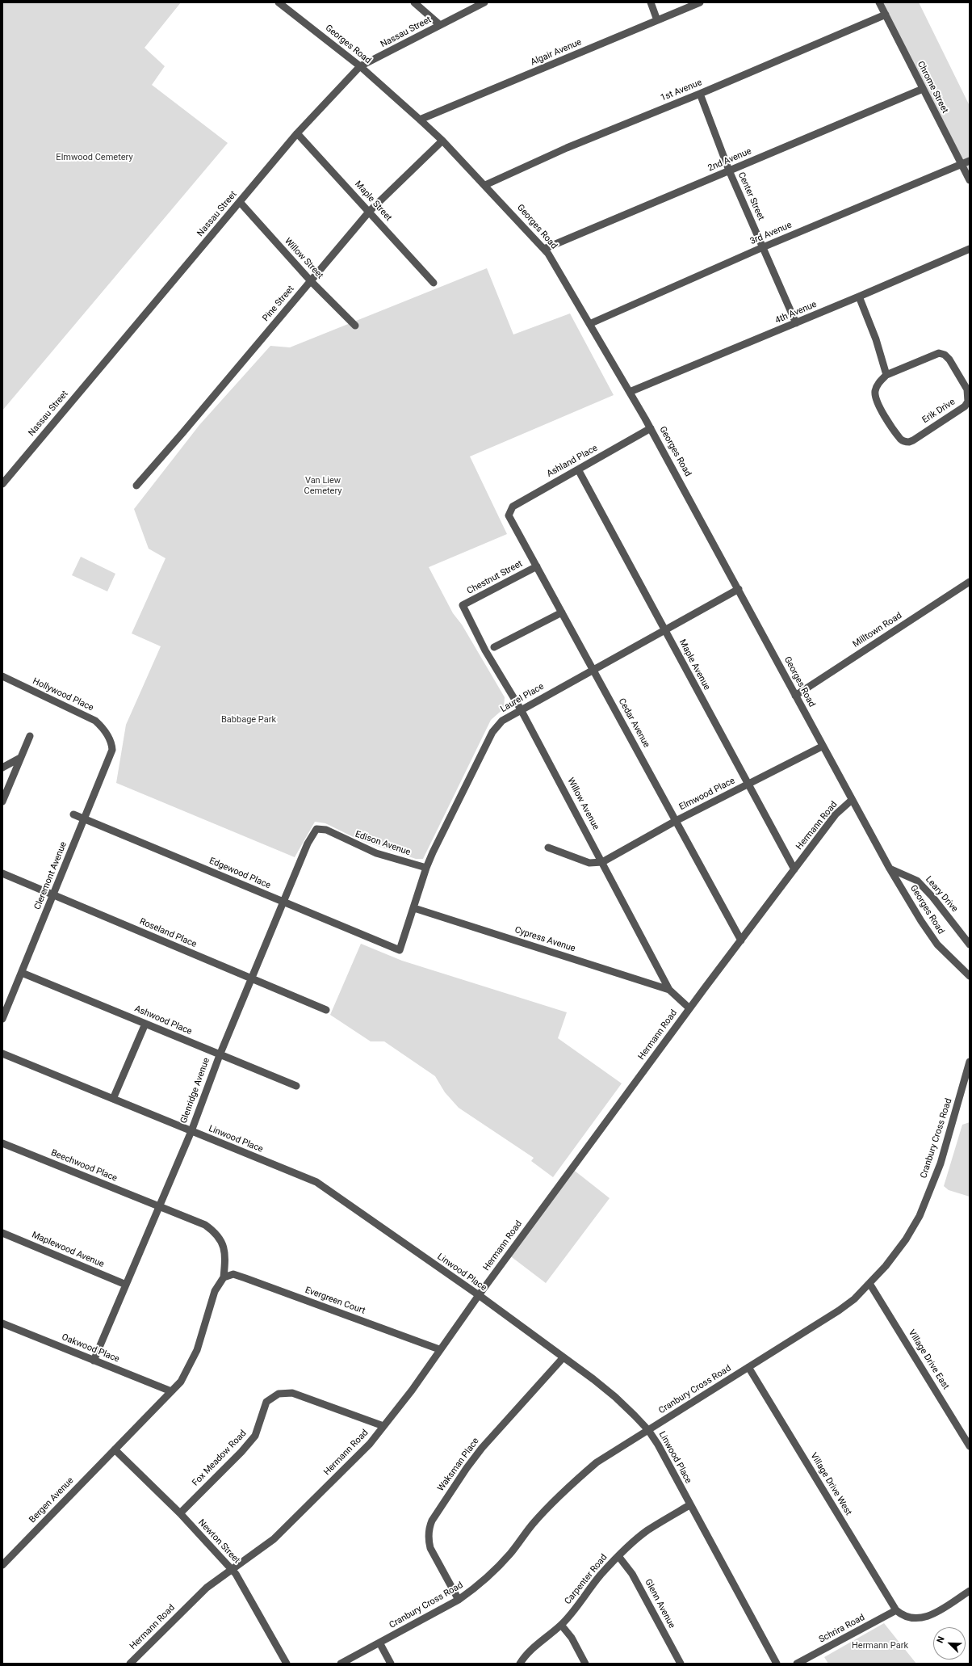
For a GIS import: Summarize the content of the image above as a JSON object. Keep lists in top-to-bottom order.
{
  "streets": {
    "street": [
      "Nassau Street",
      "Georges Road",
      "Algair Avenue",
      "Chrome Street",
      "1st Avenue",
      "2nd Avenue",
      "Center Street",
      "Maple Street",
      "3rd Avenue",
      "Willow Street",
      "Pine Street",
      "4th Avenue",
      "Erik Drive",
      "Ashland Place",
      "Chestnut Street",
      "Milltown Road",
      "Maple Avenue",
      "Hollywood Place",
      "Laurel Place",
      "Cedar Avenue",
      "Elmwood Place",
      "Willow Avenue",
      "Hermann Road",
      "Edison Avenue",
      "Edgewood Place",
      "Cleremont Avenue",
      "Leary Drive",
      "Roseland Place",
      "Cypress Avenue",
      "Ashwood Place",
      "Glenridge Avenue",
      "Cranbury Cross Road",
      "Linwood Place",
      "Beechwood Place",
      "Maplewood Avenue",
      "Evergreen Court",
      "Oakwood Place",
      "Village Drive East",
      "Fox Meadow Road",
      "Waksman Place",
      "Village Drive West",
      "Bergen Avenue",
      "Newton Street",
      "Carpenter Road",
      "Glenn Avenue",
      "Schrira Road"
    ]
  },
  "crossings": [
    ["Nassau Street", "Georges Road"],
    ["Nassau Street", "Maple Street"],
    ["Nassau Street", "Willow Street"],
    ["Georges Road", "Algair Avenue"],
    ["Georges Road", "1st Avenue"],
    ["Georges Road", "2nd Avenue"],
    ["Georges Road", "3rd Avenue"],
    ["Georges Road", "Pine Street"],
    ["Georges Road", "4th Avenue"],
    ["Georges Road", "Ashland Place"],
    ["Georges Road", "Milltown Road"],
    ["Georges Road", "Laurel Place"],
    ["Georges Road", "Elmwood Place"],
    ["Georges Road", "Hermann Road"],
    ["Georges Road", "Leary Drive"],
    ["Chrome Street", "1st Avenue"],
    ["Chrome Street", "2nd Avenue"],
    ["Chrome Street", "3rd Avenue"],
    ["1st Avenue", "Center Street"],
    ["2nd Avenue", "Center Street"],
    ["Center Street", "3rd Avenue"],
    ["Center Street", "4th Avenue"],
    ["Maple Street", "Pine Street"],
    ["Willow Street", "Pine Street"],
    ["Ashland Place", "Maple Avenue"],
    ["Ashland Place", "Cedar Avenue"],
    ["Chestnut Street", "Cedar Avenue"],
    ["Chestnut Street", "Willow Avenue"],
    ["Maple Avenue", "Laurel Place"],
    ["Maple Avenue", "Elmwood Place"],
    ["Maple Avenue", "Hermann Road"],
    ["Hollywood Place", "Cleremont Avenue"],
    ["Laurel Place", "Cedar Avenue"],
    ["Laurel Place", "Willow Avenue"],
    ["Laurel Place", "Edison Avenue"],
    ["Laurel Place", "Edgewood Place"],
    ["Laurel Place", "Cypress Avenue"],
    ["Cedar Avenue", "Elmwood Place"],
    ["Cedar Avenue", "Hermann Road"],
    ["Elmwood Place", "Willow Avenue"],
    ["Willow Avenue", "Hermann Road"],
    ["Willow Avenue", "Cypress Avenue"],
    ["Hermann Road", "Linwood Place"],
    ["Hermann Road", "Evergreen Court"],
    ["Hermann Road", "Fox Meadow Road"],
    ["Hermann Road", "Newton Street"],
    ["Edison Avenue", "Glenridge Avenue"],
    ["Edgewood Place", "Cleremont Avenue"],
    ["Edgewood Place", "Glenridge Avenue"],
    ["Cleremont Avenue", "Roseland Place"],
    ["Cleremont Avenue", "Ashwood Place"],
    ["Roseland Place", "Glenridge Avenue"],
    ["Ashwood Place", "Glenridge Avenue"],
    ["Glenridge Avenue", "Linwood Place"],
    ["Glenridge Avenue", "Beechwood Place"],
    ["Glenridge Avenue", "Maplewood Avenue"],
    ["Glenridge Avenue", "Oakwood Place"],
    ["Cranbury Cross Road", "Linwood Place"],
    ["Cranbury Cross Road", "Village Drive East"],
    ["Cranbury Cross Road", "Waksman Place"],
    ["Cranbury Cross Road", "Village Drive West"],
    ["Linwood Place", "Waksman Place"],
    ["Linwood Place", "Carpenter Road"],
    ["Fox Meadow Road", "Newton Street"],
    ["Village Drive West", "Schrira Road"],
    ["Bergen Avenue", "Newton Street"],
    ["Carpenter Road", "Glenn Avenue"]
  ],
  "parks": [
    "Elmwood Cemetery",
    "Van Liew Cemetery",
    "Babbage Park",
    "Hermann Park"
  ],
  "north": "top left"
}
